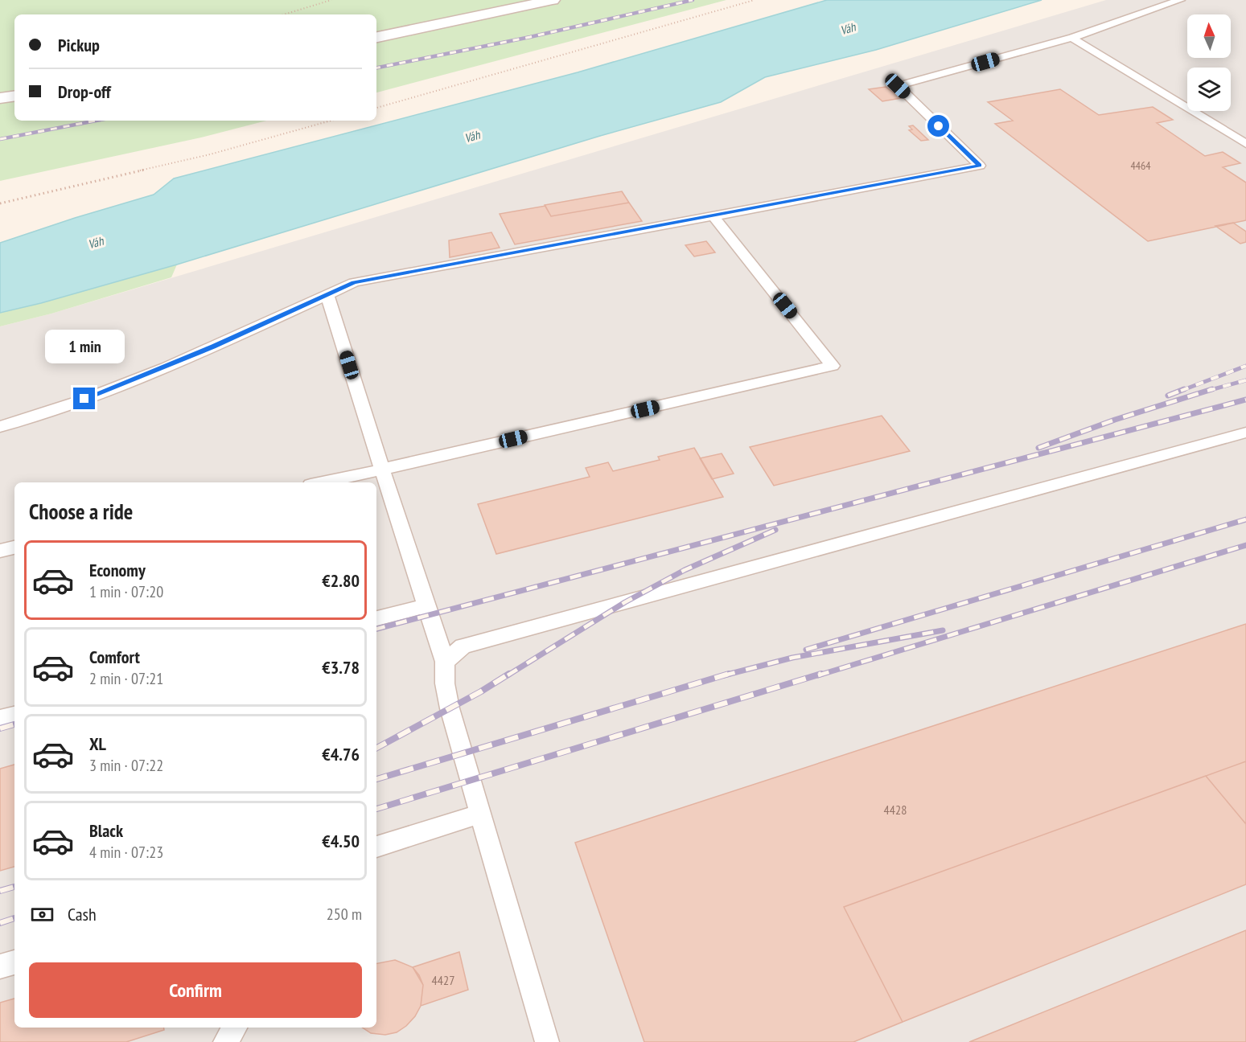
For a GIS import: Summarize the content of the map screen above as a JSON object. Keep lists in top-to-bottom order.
{
  "water": ["Váh"],
  "house_numbers": ["4464", "4428", "4427"],
  "north": "top",
  "page": {
    "banner": ["Pickup", "Drop-off"],
    "bubble": "1 min",
    "heading": "Choose a ride",
    "list": [
      {
        "name": "Economy",
        "note": "1 min · 07:20",
        "value": "€2.80"
      },
      {
        "name": "Comfort",
        "note": "2 min · 07:21",
        "value": "€3.78"
      },
      {
        "name": "XL",
        "note": "3 min · 07:22",
        "value": "€4.76"
      },
      {
        "name": "Black",
        "note": "4 min · 07:23",
        "value": "€4.50"
      }
    ],
    "pay": ["Cash", "250 m"],
    "buttons": "Confirm"
  }
}
